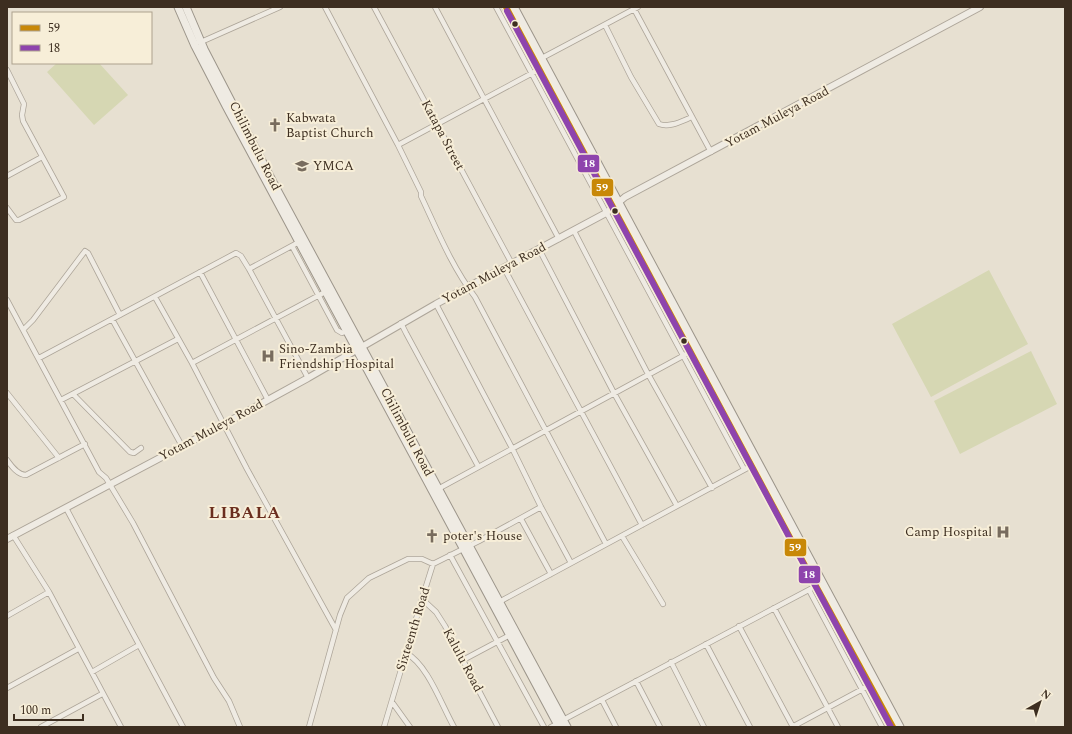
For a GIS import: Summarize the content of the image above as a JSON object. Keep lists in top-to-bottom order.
{
  "streets": {
    "main road": ["Chilimbulu Road"],
    "street": [
      "Yotam Muleya Road",
      "Katapa Street",
      "Sixteenth Road",
      "Kalulu Road"
    ]
  },
  "crossings": [
    ["Yotam Muleya Road", "Katapa Street"],
    ["Yotam Muleya Road", "Chilimbulu Road"],
    ["Sixteenth Road", "Kalulu Road"]
  ],
  "districts": ["LIBALA"],
  "places": {
    "church": ["Kabwata Baptist Church", "poter's House"],
    "school or university": ["YMCA"],
    "hospital": ["Sino-Zambia Friendship Hospital", "Camp Hospital"]
  },
  "lines": ["transit line 59", "transit line 18"],
  "legend": ["59", "18"],
  "scale_bar": "100 m",
  "north": "top right"
}
